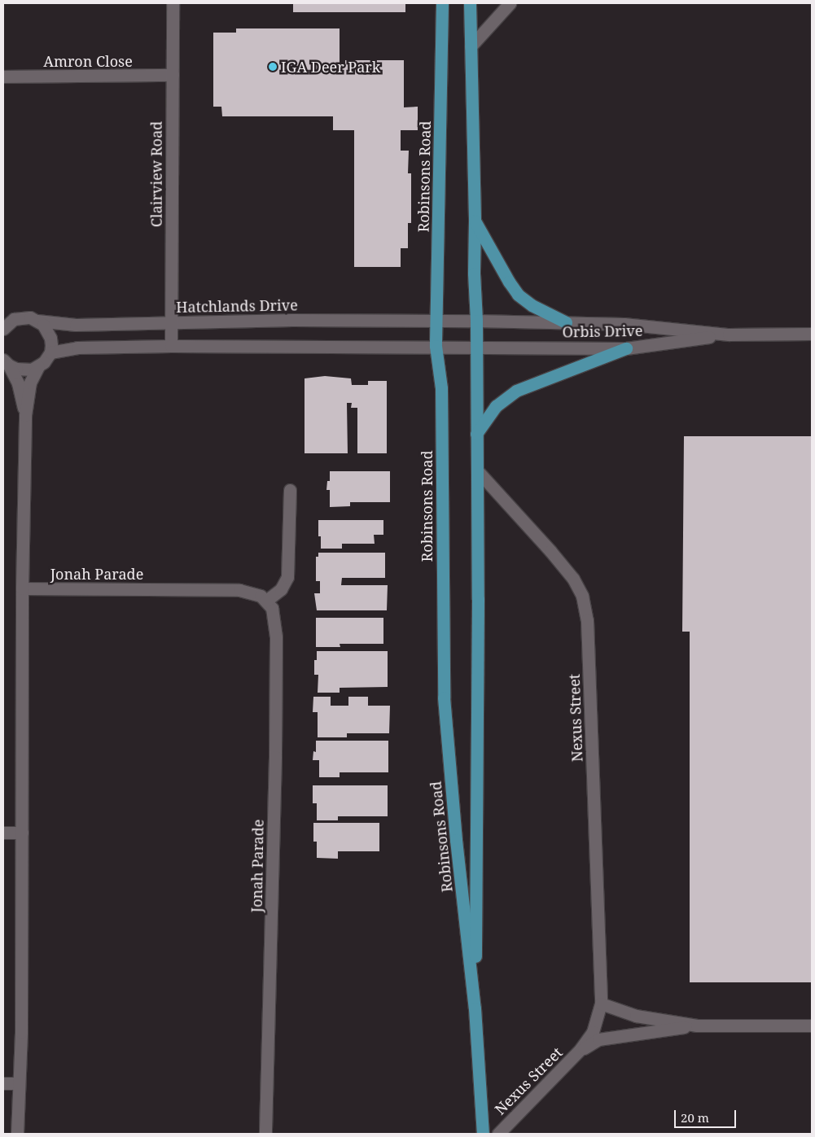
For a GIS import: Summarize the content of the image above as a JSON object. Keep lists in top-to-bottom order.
{
  "streets": {
    "main road": ["Robinsons Road"],
    "street": [
      "Amron Close",
      "Clairview Road",
      "Hatchlands Drive",
      "Orbis Drive",
      "Jonah Parade",
      "Nexus Street"
    ]
  },
  "crossings": [
    ["Amron Close", "Clairview Road"],
    ["Clairview Road", "Hatchlands Drive"],
    ["Robinsons Road", "Hatchlands Drive"],
    ["Robinsons Road", "Orbis Drive"],
    ["Robinsons Road", "Nexus Street"],
    ["Hatchlands Drive", "Orbis Drive"]
  ],
  "places": ["IGA Deer Park"],
  "scale_bar": "20 m"
}
